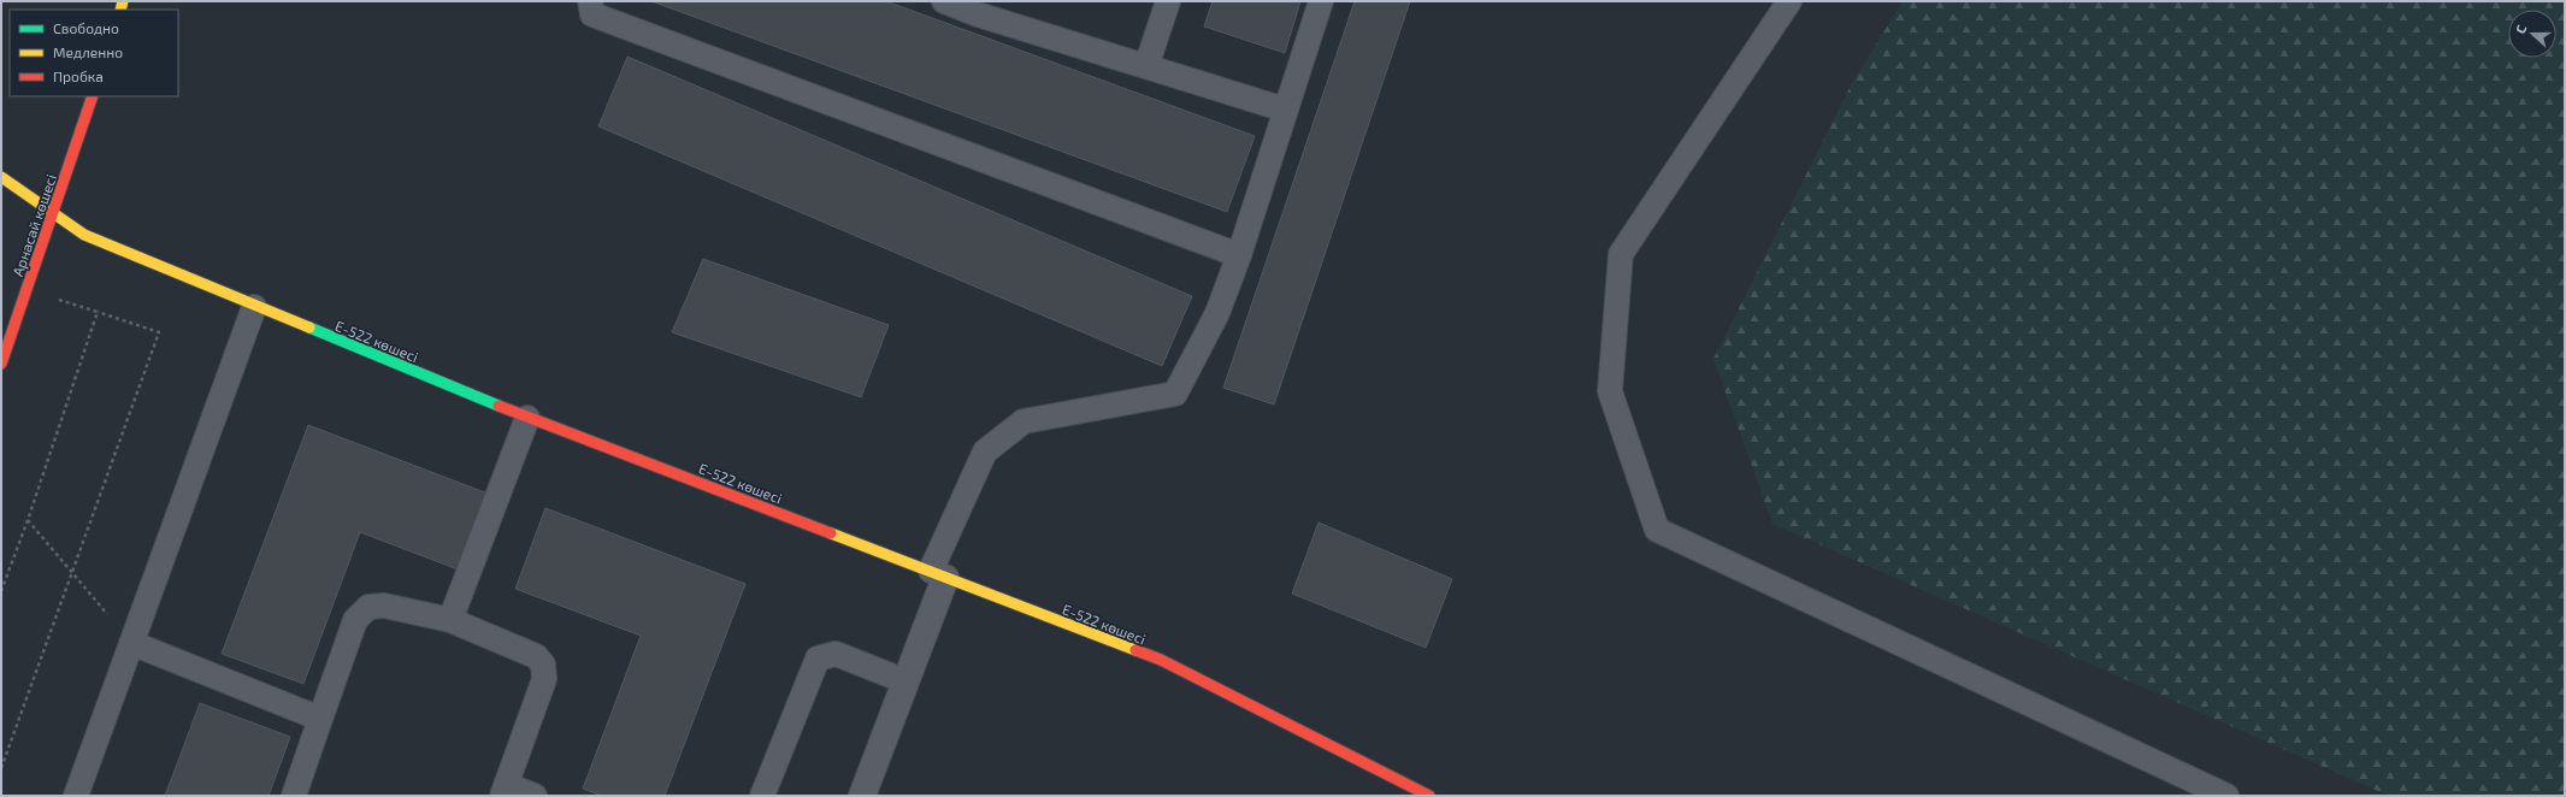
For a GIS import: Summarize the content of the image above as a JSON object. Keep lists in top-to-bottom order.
{
  "streets": {
    "street": ["Арнасай көшесі", "Е-522 көшесі"]
  },
  "crossings": [
    ["Арнасай көшесі", "Е-522 көшесі"]
  ],
  "legend": ["Свободно", "Медленно", "Пробка"],
  "north": "left"
}
